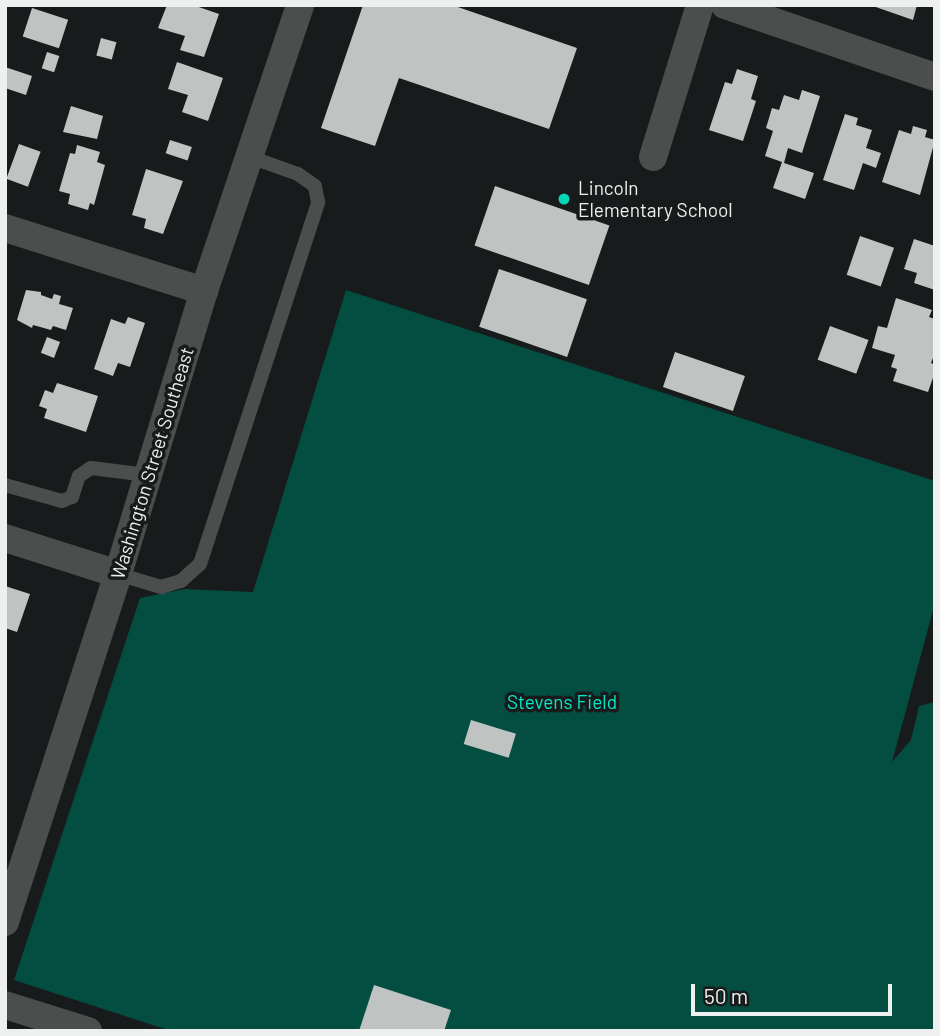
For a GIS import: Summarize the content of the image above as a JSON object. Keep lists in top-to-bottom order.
{
  "streets": {
    "street": ["Washington Street Southeast"]
  },
  "parks": ["Stevens Field"],
  "places": ["Lincoln Elementary School"],
  "scale_bar": "50 m"
}
